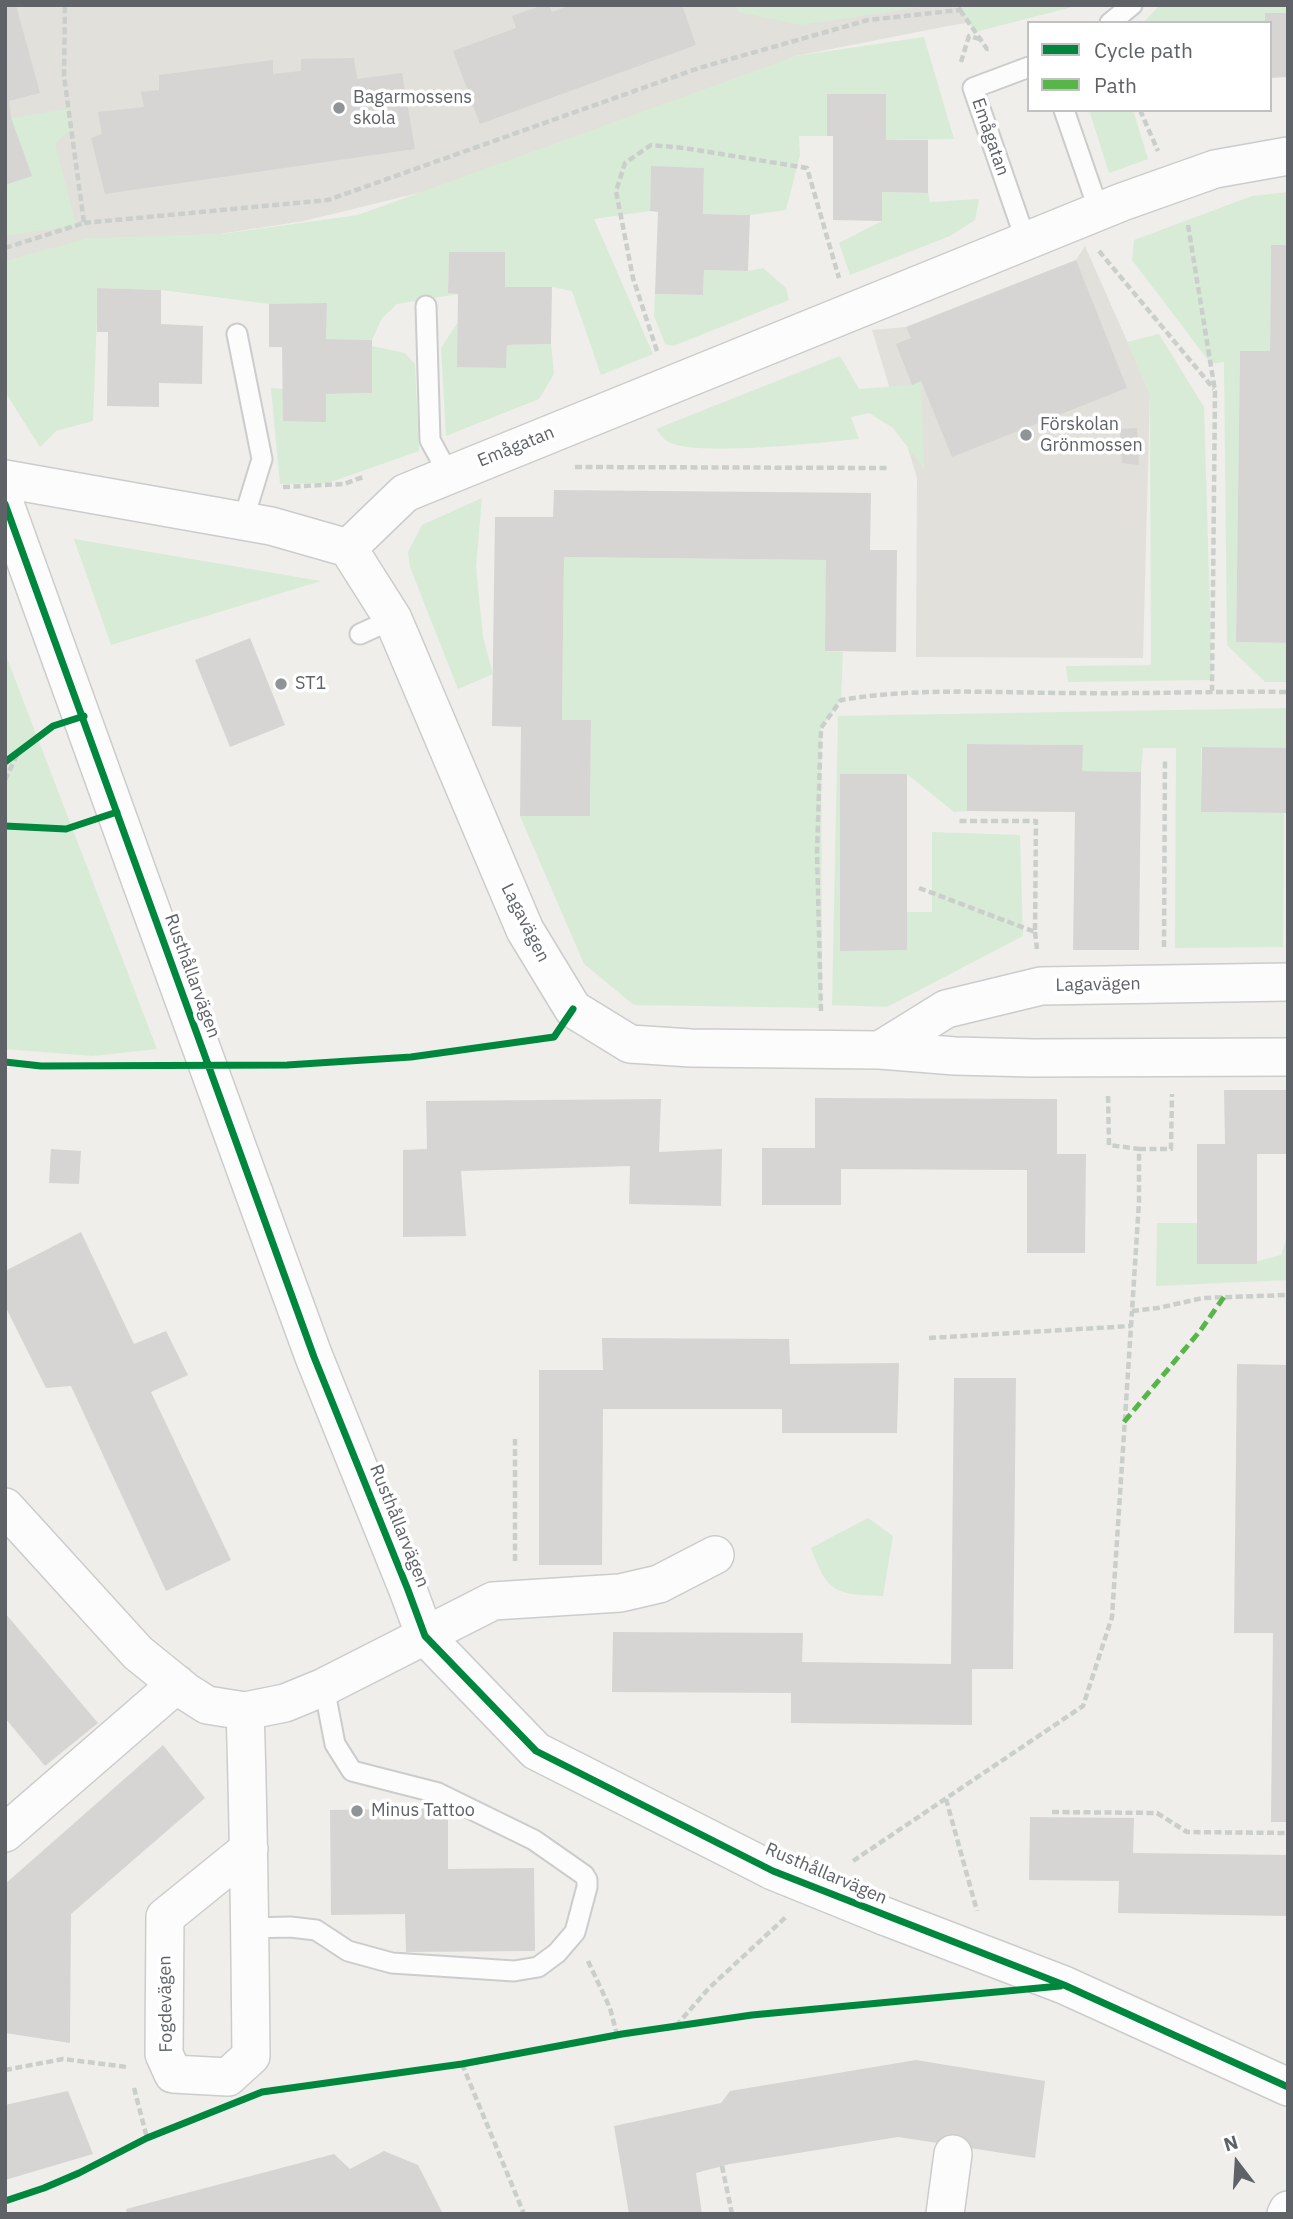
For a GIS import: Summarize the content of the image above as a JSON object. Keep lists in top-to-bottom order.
{
  "streets": {
    "street": [
      "Emågatan",
      "Lagavägen",
      "Rusthållarvägen",
      "Fogdevägen"
    ]
  },
  "crossings": [
    ["Emågatan", "Lagavägen"]
  ],
  "places": [
    "Bagarmossens skola",
    "Förskolan Grönmossen",
    "ST1",
    "Minus Tattoo"
  ],
  "legend": ["Cycle path", "Path"],
  "north": "top"
}
